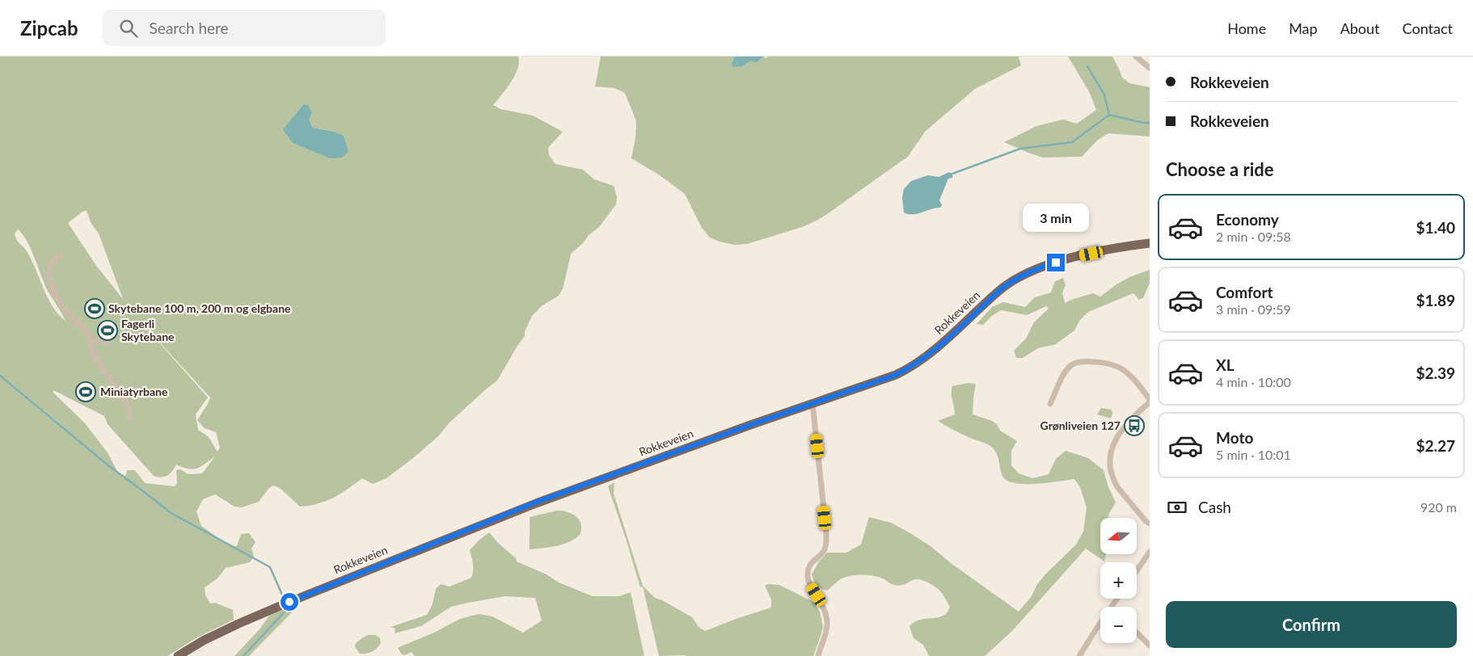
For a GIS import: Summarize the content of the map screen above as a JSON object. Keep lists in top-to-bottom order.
{
  "streets": {
    "main road": ["Rokkeveien"]
  },
  "places": {
    "sports": ["Skytebane 100 m, 200 m og elgbane", "Fagerli Skytebane", "Miniatyrbane"],
    "bus stop": ["Grønliveien 127"]
  },
  "north": "left",
  "page": {
    "header": "Zipcab",
    "search": "Search here",
    "nav": [
      "Home",
      "Map",
      "About",
      "Contact"
    ],
    "banner": ["Rokkeveien", "Rokkeveien"],
    "heading": "Choose a ride",
    "list": [
      {
        "name": "Economy",
        "note": "2 min · 09:58",
        "value": "$1.40"
      },
      {
        "name": "Comfort",
        "note": "3 min · 09:59",
        "value": "$1.89"
      },
      {
        "name": "XL",
        "note": "4 min · 10:00",
        "value": "$2.39"
      },
      {
        "name": "Moto",
        "note": "5 min · 10:01",
        "value": "$2.27"
      }
    ],
    "bubble": "3 min",
    "pay": ["Cash", "920 m"],
    "map_buttons": ["+", "−"],
    "buttons": "Confirm"
  }
}
